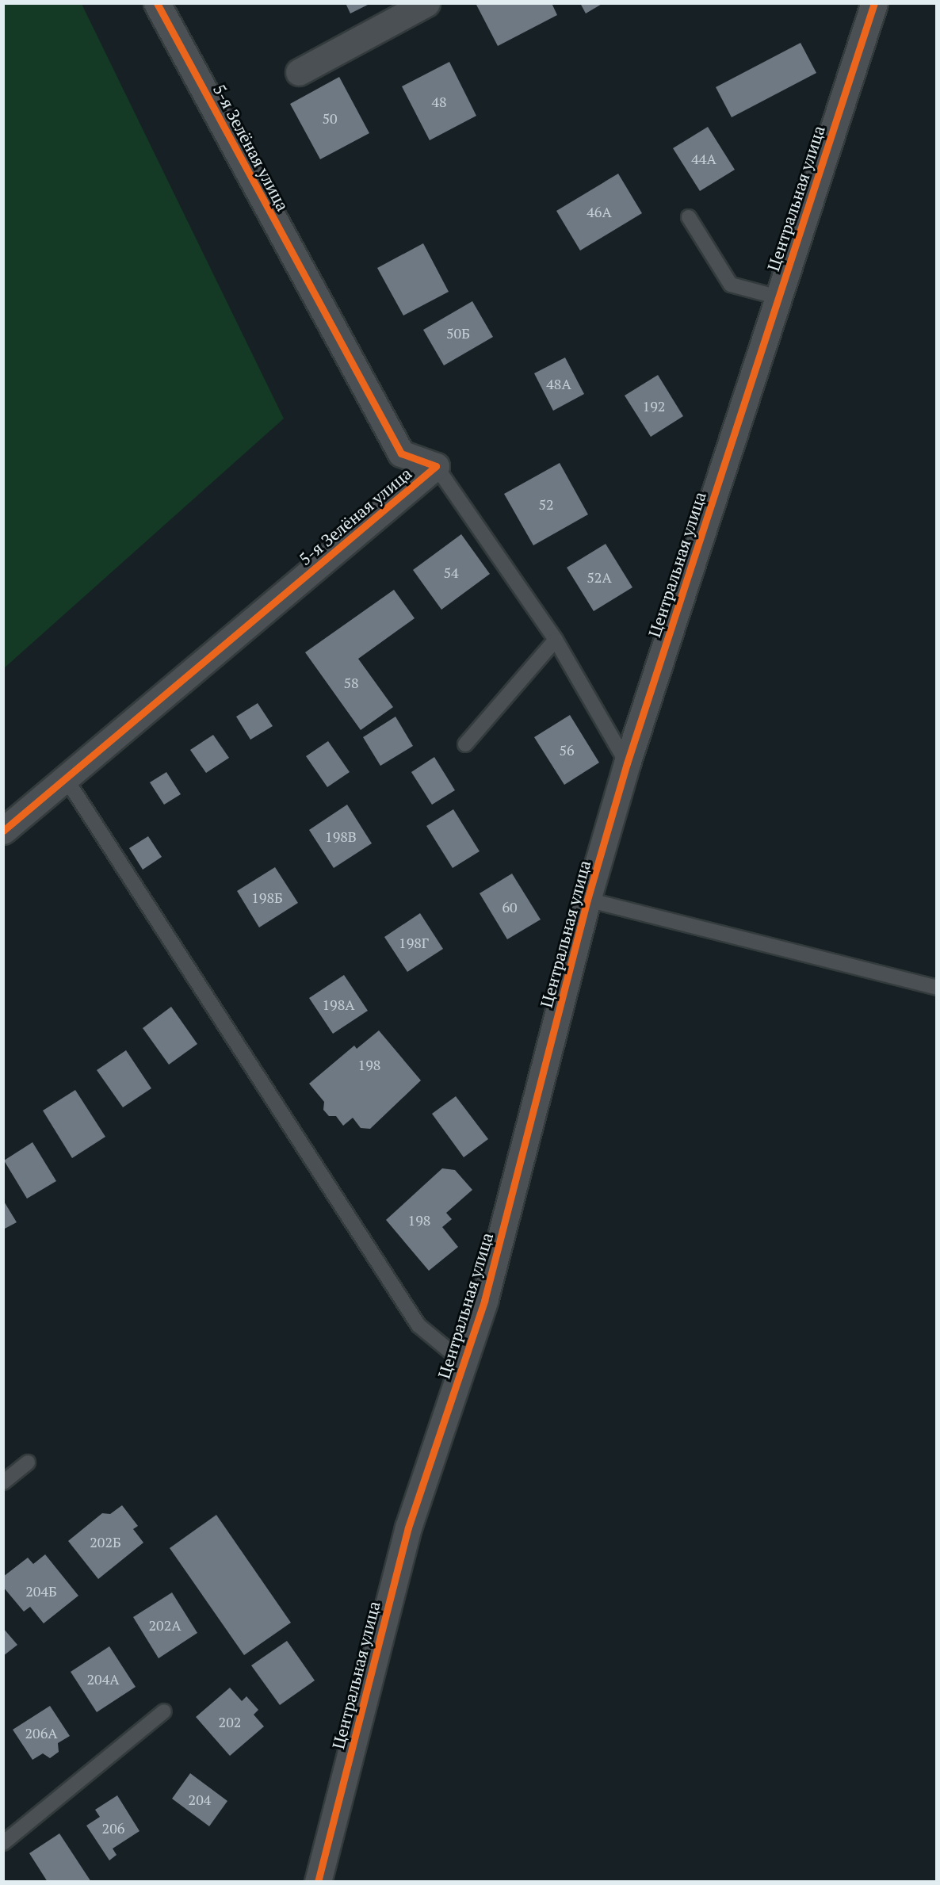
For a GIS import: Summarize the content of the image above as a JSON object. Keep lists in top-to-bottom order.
{
  "streets": {
    "street": ["5-я Зелёная улица", "Центральная улица"]
  },
  "crossings": [
    ["5-я Зелёная улица", "Центральная улица"]
  ],
  "house_numbers": [
    "48",
    "50",
    "44А",
    "46А",
    "50Б",
    "48А",
    "192",
    "52",
    "54",
    "52А",
    "58",
    "56",
    "198В",
    "198Б",
    "60",
    "198Г",
    "198А",
    "198",
    "198",
    "202Б",
    "204Б",
    "202А",
    "204А",
    "202",
    "206А",
    "204",
    "206"
  ]
}
